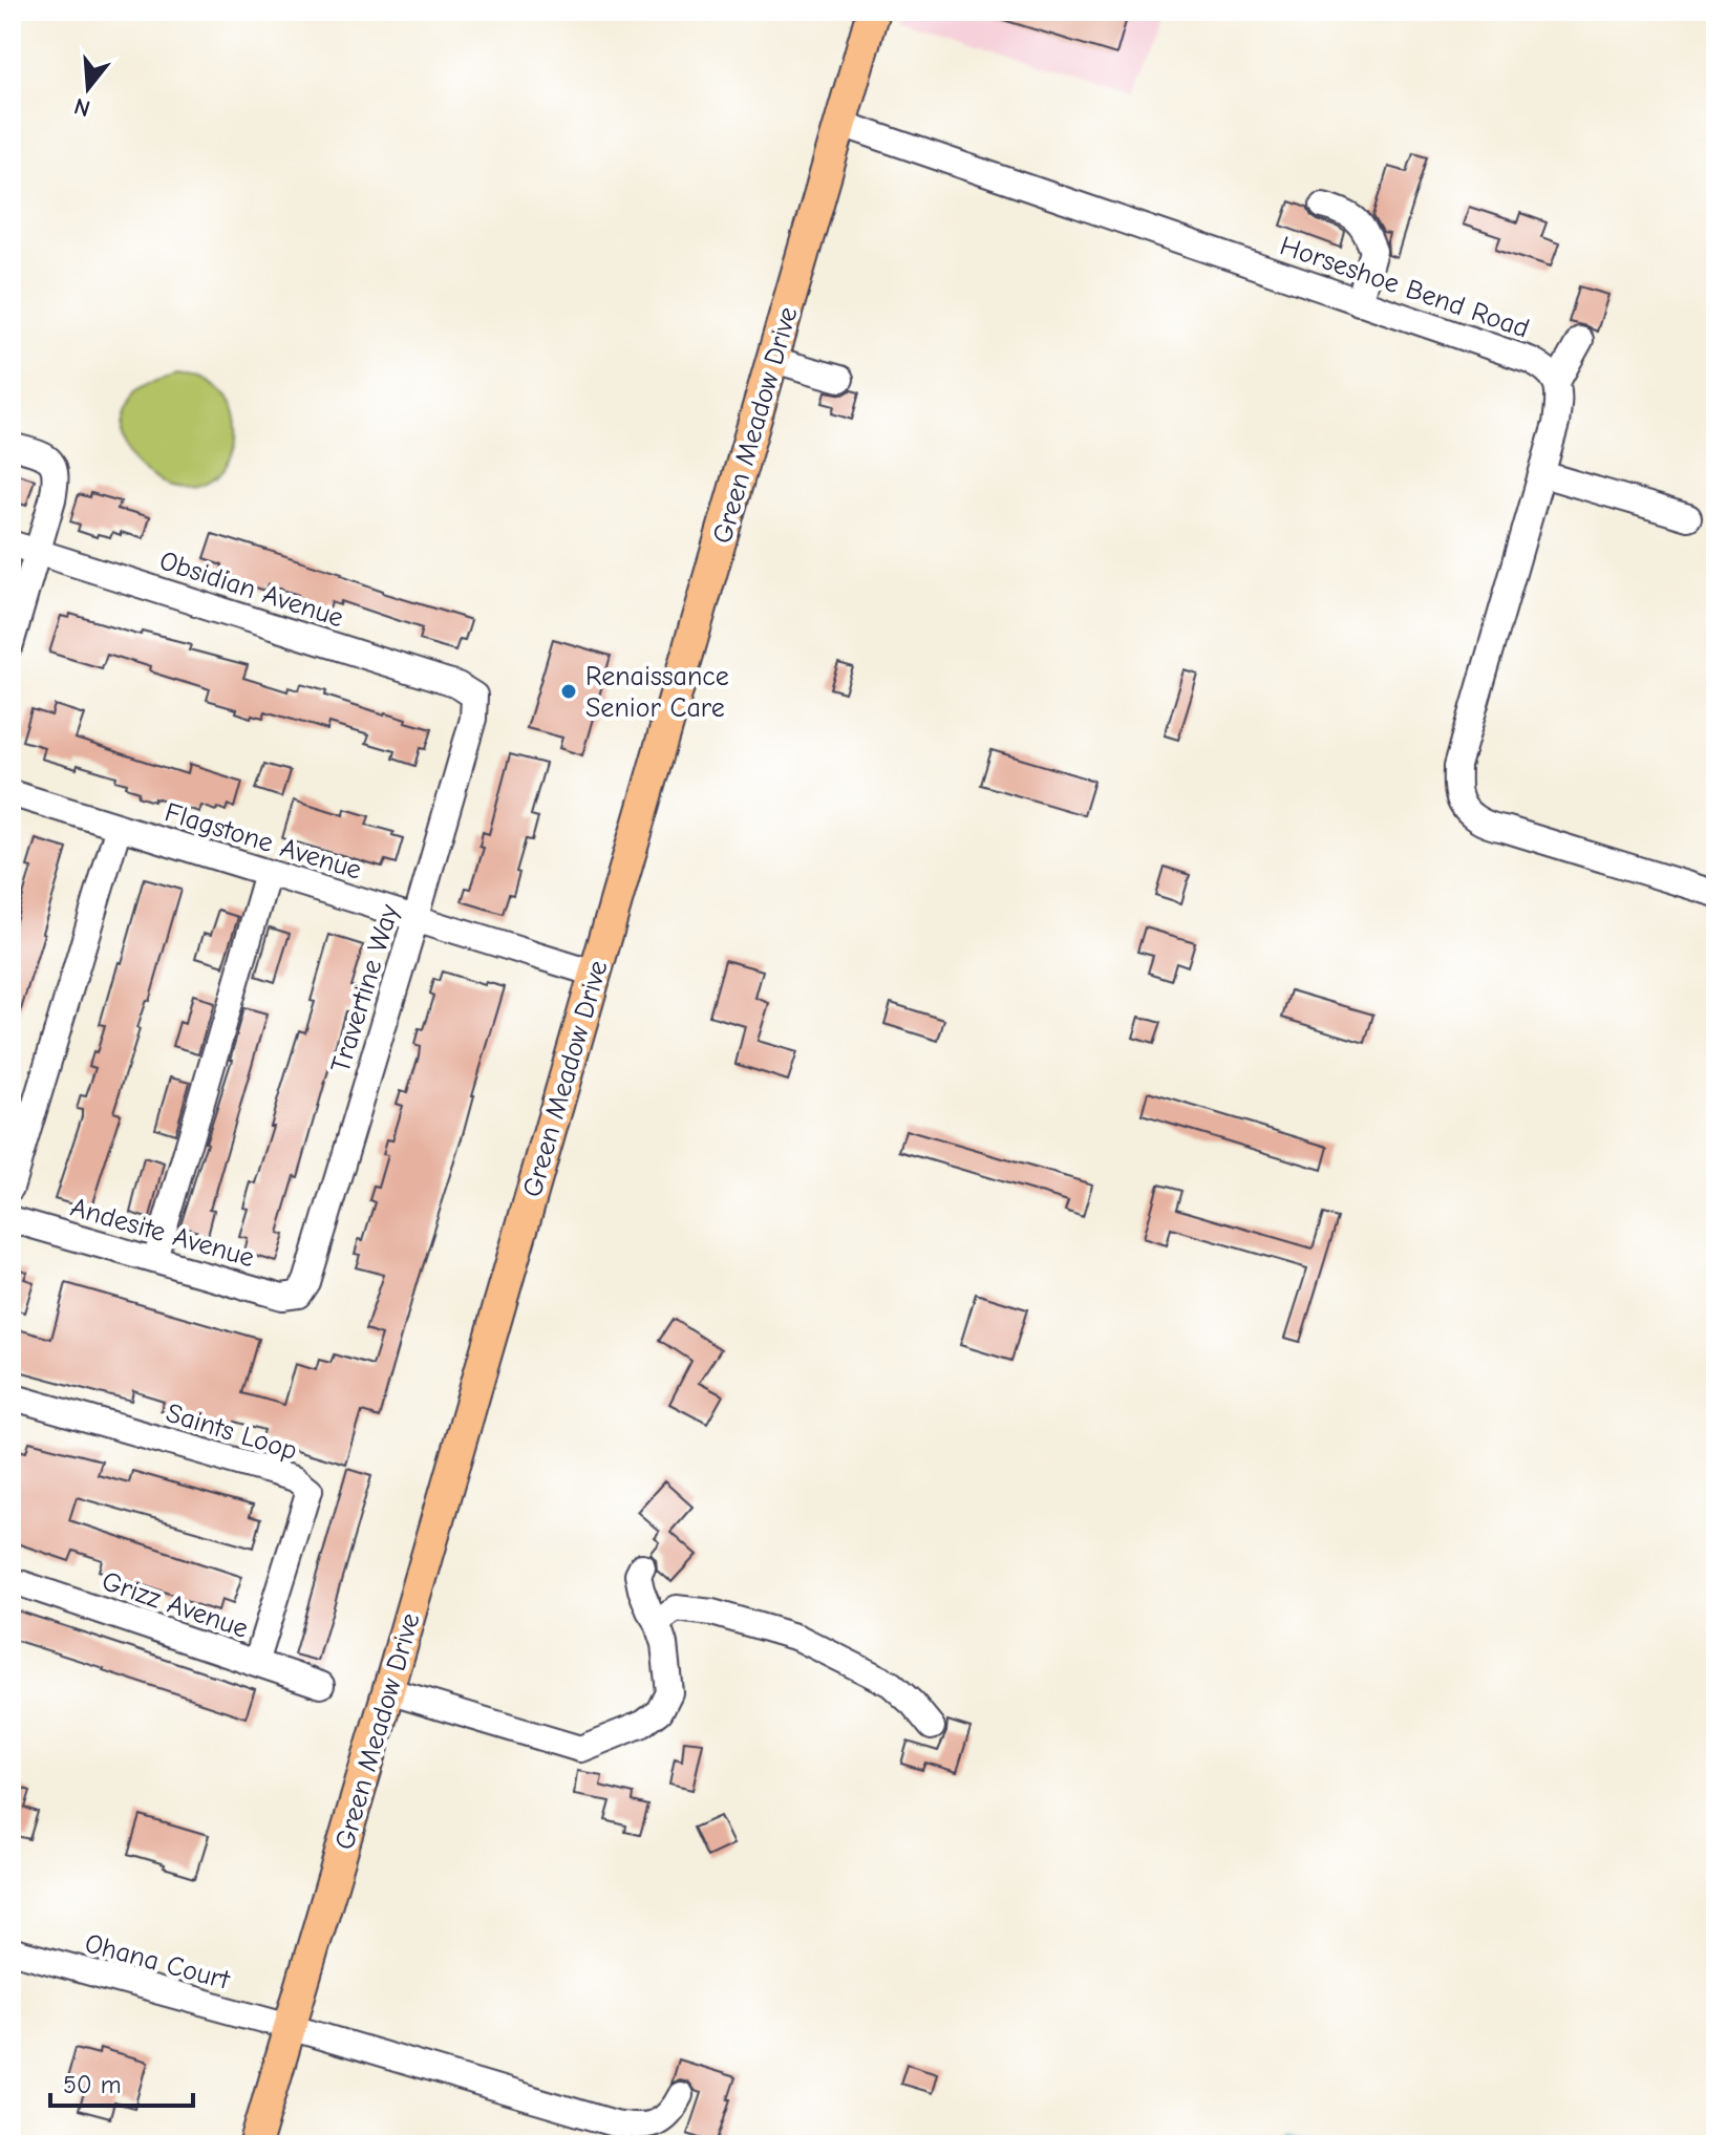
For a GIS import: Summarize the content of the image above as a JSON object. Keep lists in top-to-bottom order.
{
  "streets": {
    "main road": ["Green Meadow Drive"],
    "street": [
      "Horseshoe Bend Road",
      "Obsidian Avenue",
      "Flagstone Avenue",
      "Travertine Way",
      "Andesite Avenue",
      "Saints Loop",
      "Grizz Avenue",
      "Ohana Court"
    ]
  },
  "crossings": [
    ["Horseshoe Bend Road", "Green Meadow Drive"],
    ["Green Meadow Drive", "Flagstone Avenue"],
    ["Green Meadow Drive", "Ohana Court"],
    ["Obsidian Avenue", "Travertine Way"],
    ["Flagstone Avenue", "Travertine Way"],
    ["Travertine Way", "Andesite Avenue"],
    ["Saints Loop", "Grizz Avenue"]
  ],
  "places": ["Renaissance Senior Care"],
  "scale_bar": "50 m",
  "north": "bottom"
}
